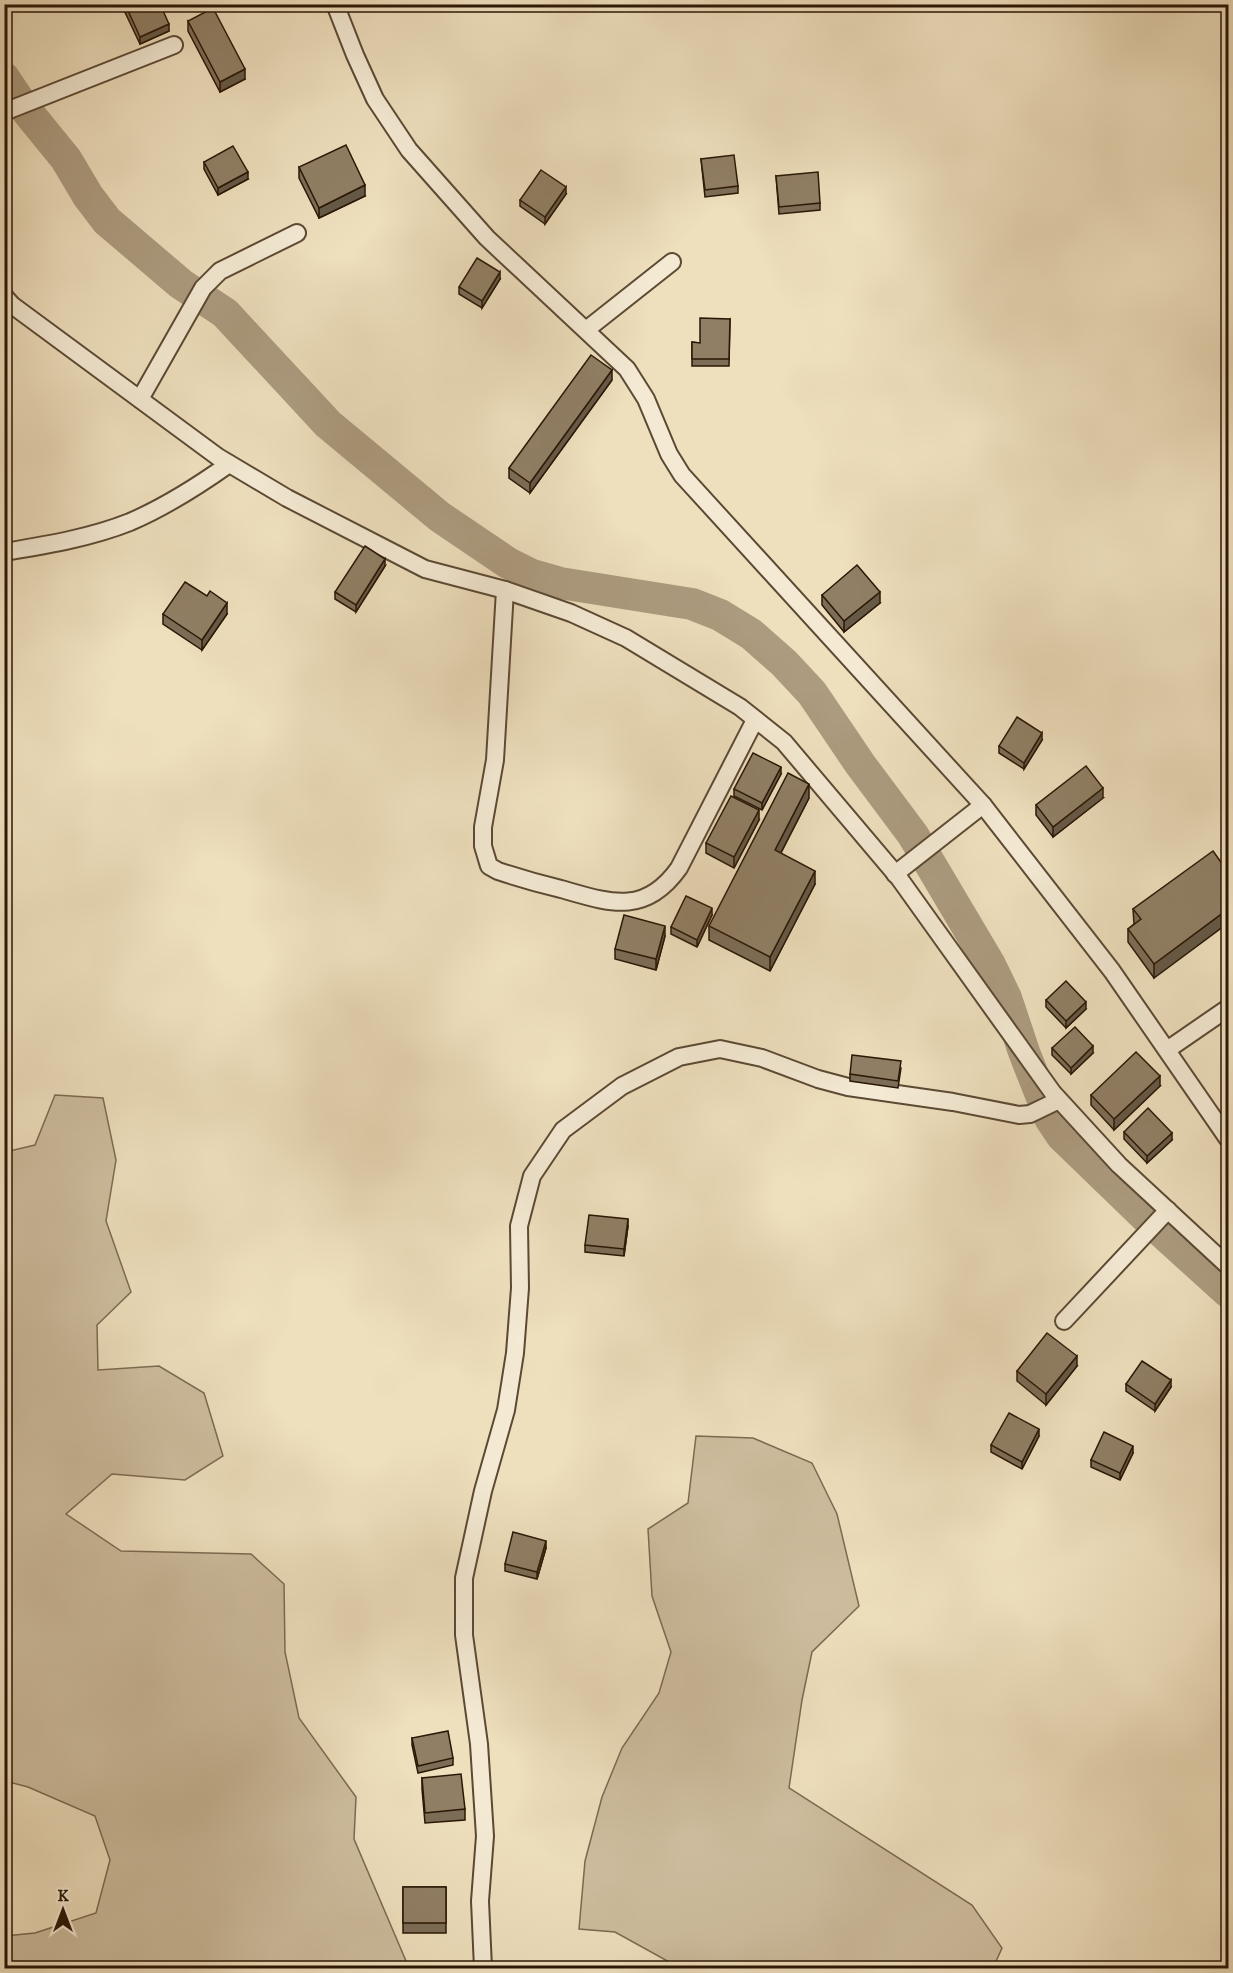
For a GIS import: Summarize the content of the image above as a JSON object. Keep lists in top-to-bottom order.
{
  "north": "top"
}
